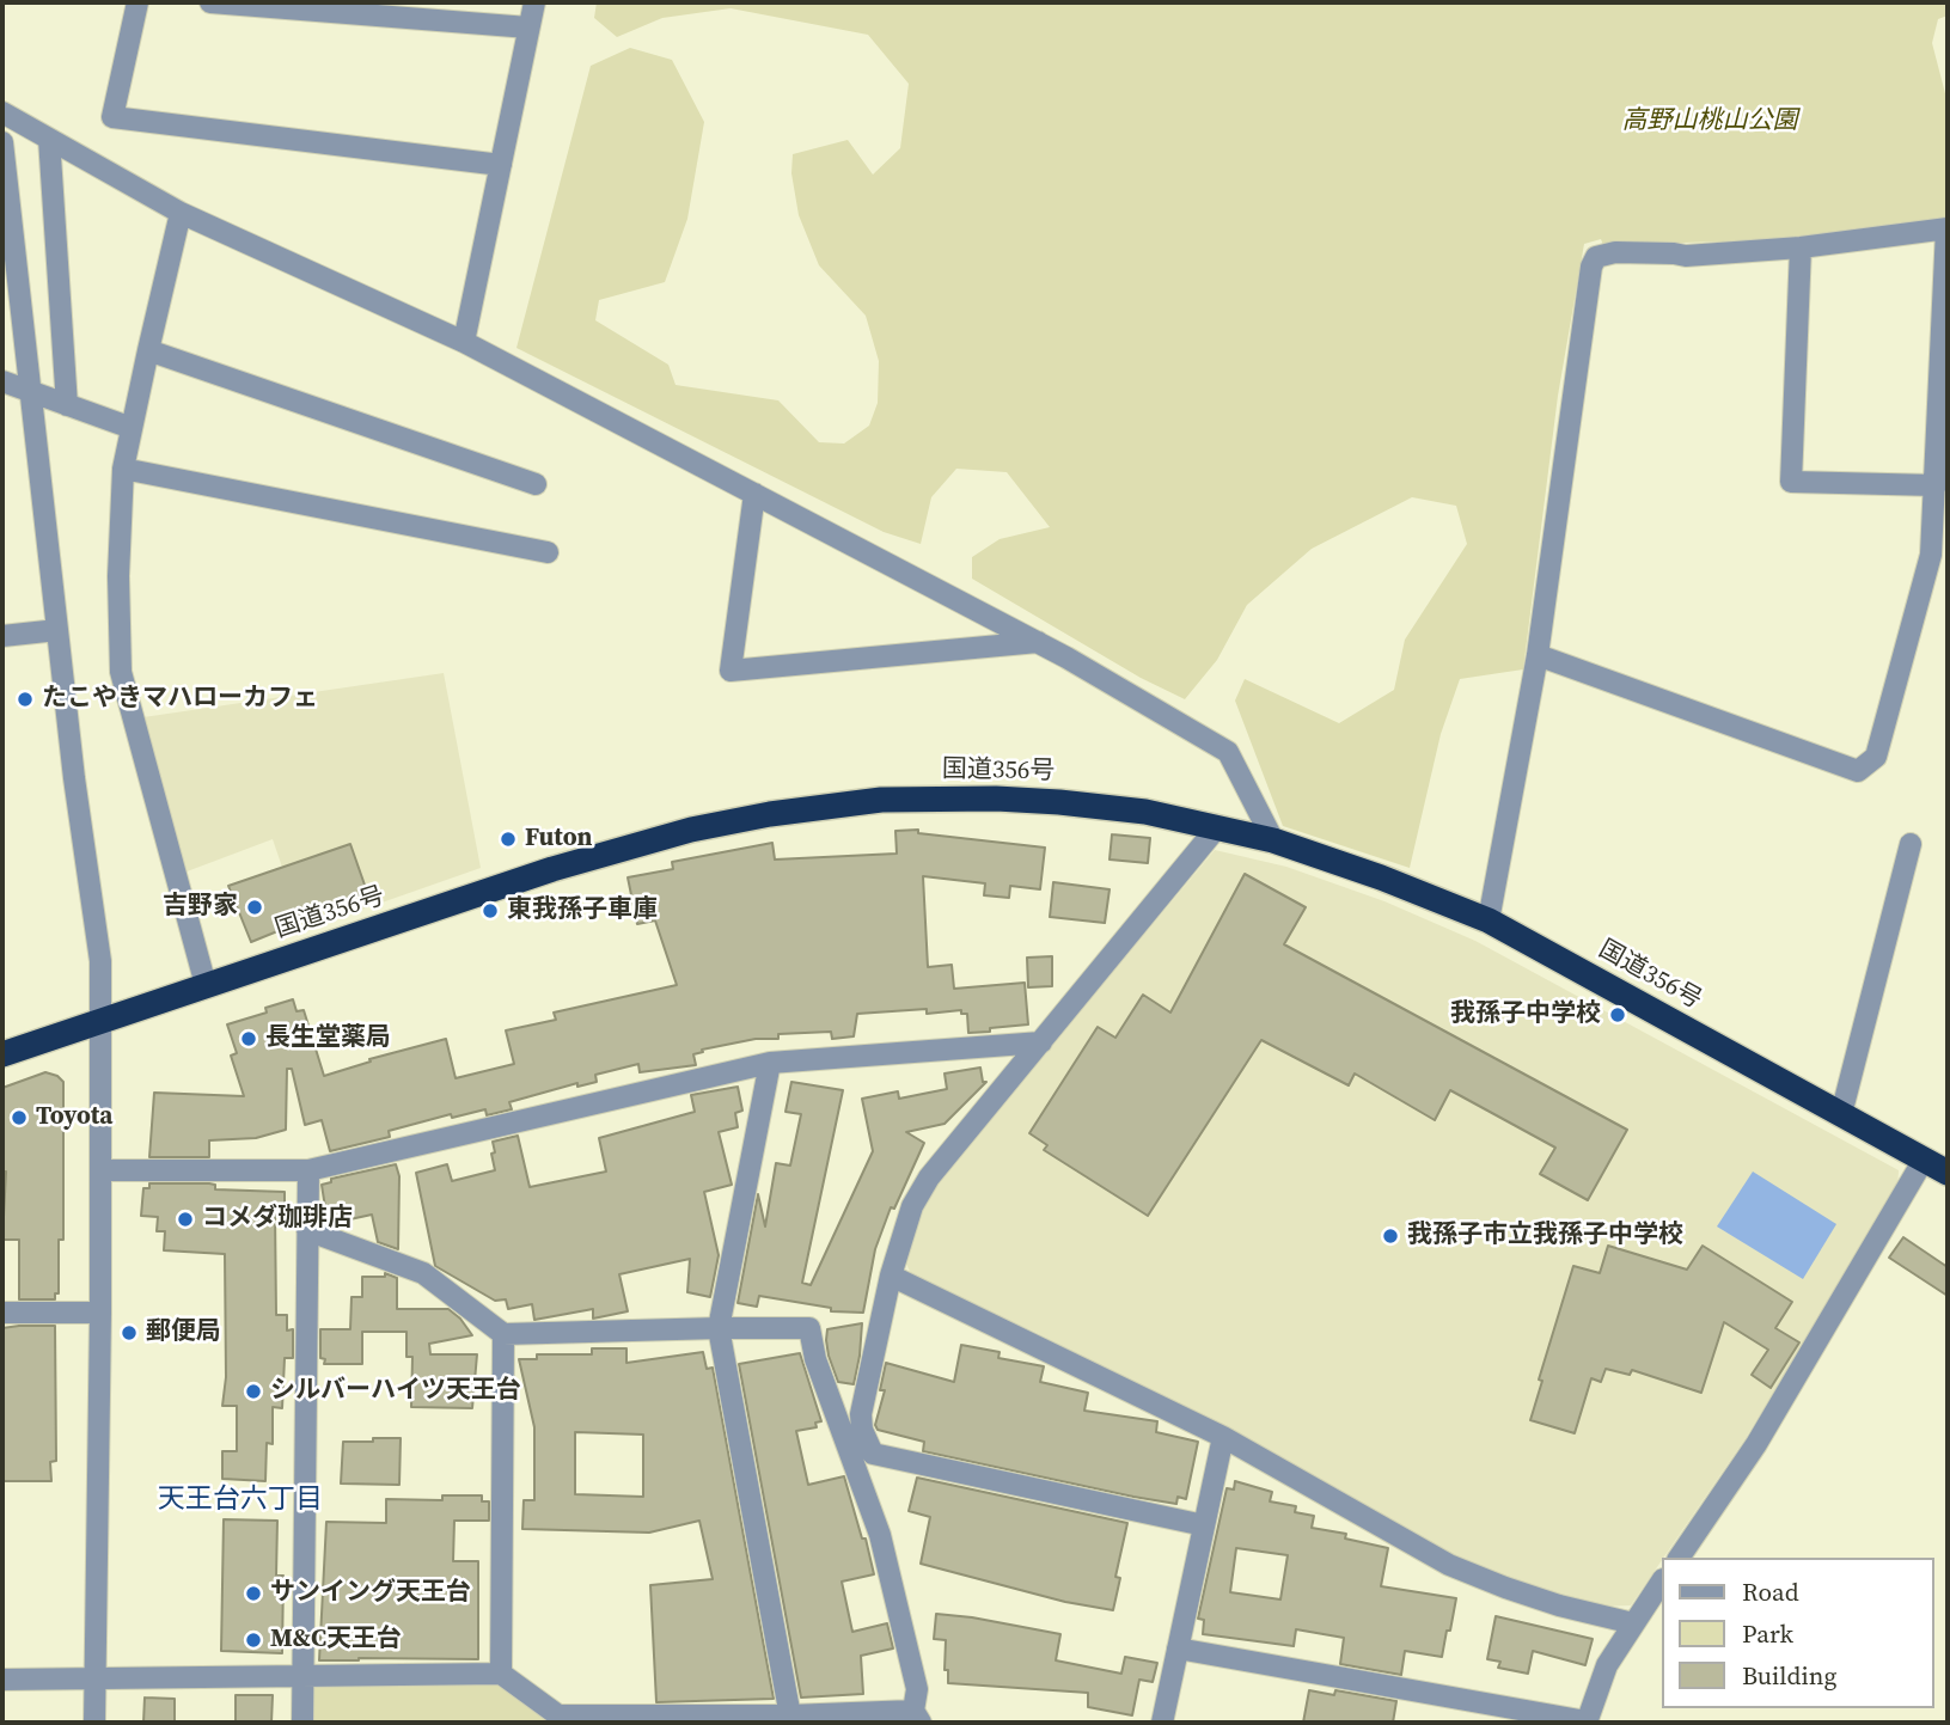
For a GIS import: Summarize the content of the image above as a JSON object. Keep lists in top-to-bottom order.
{
  "streets": {
    "highway": ["国道356号"]
  },
  "districts": ["天王台六丁目"],
  "parks": ["高野山桃山公園"],
  "places": [
    "たこやきマハローカフェ",
    "Futon",
    "吉野家",
    "東我孫子車庫",
    "我孫子中学校",
    "長生堂薬局",
    "Toyota",
    "コメダ珈琲店",
    "我孫子市立我孫子中学校",
    "郵便局",
    "シルバーハイツ天王台",
    "サンイング天王台",
    "M&C天王台"
  ],
  "legend": ["Road", "Park", "Building"]
}
